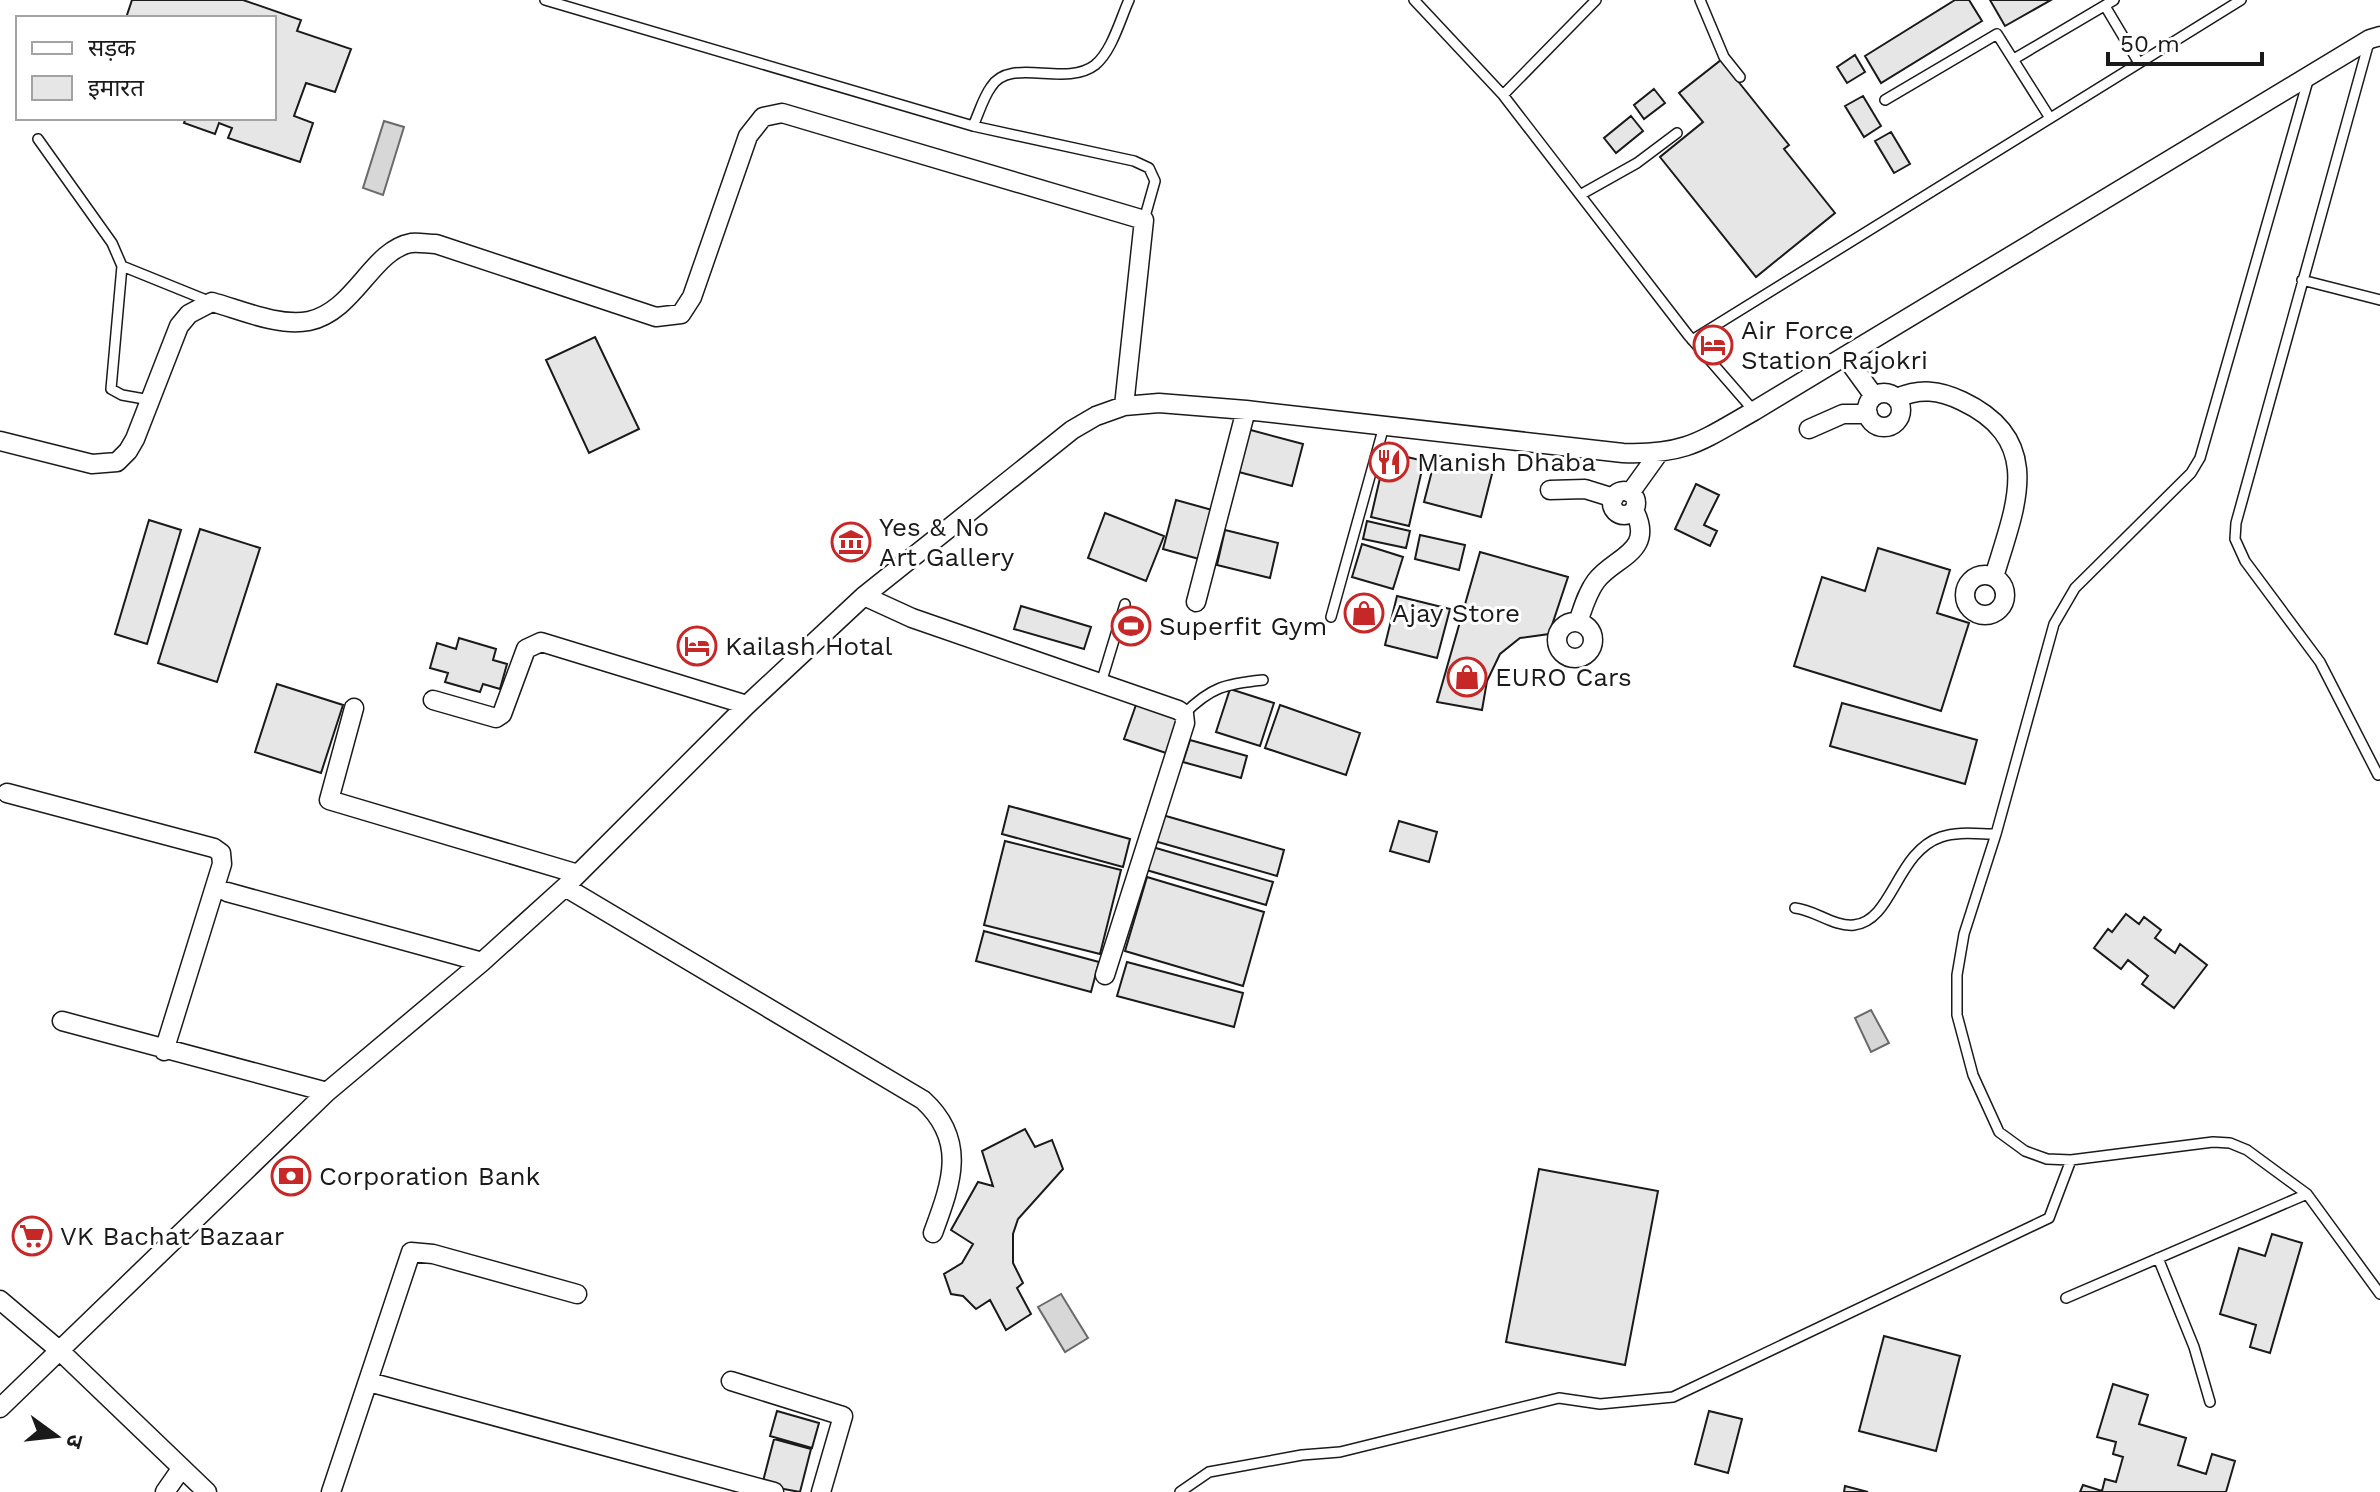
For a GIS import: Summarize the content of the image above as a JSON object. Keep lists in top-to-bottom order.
{
  "places": {
    "hotel": ["Air Force Station Rajokri", "Kailash Hotal"],
    "restaurant": ["Manish Dhaba"],
    "museum": ["Yes & No Art Gallery"],
    "shop": ["Ajay Store", "EURO Cars"],
    "sports": ["Superfit Gym"],
    "bank": ["Corporation Bank"],
    "supermarket": ["VK Bachat Bazaar"]
  },
  "legend": ["सड़क", "इमारत"],
  "scale_bar": "50 m",
  "north": "right"
}
